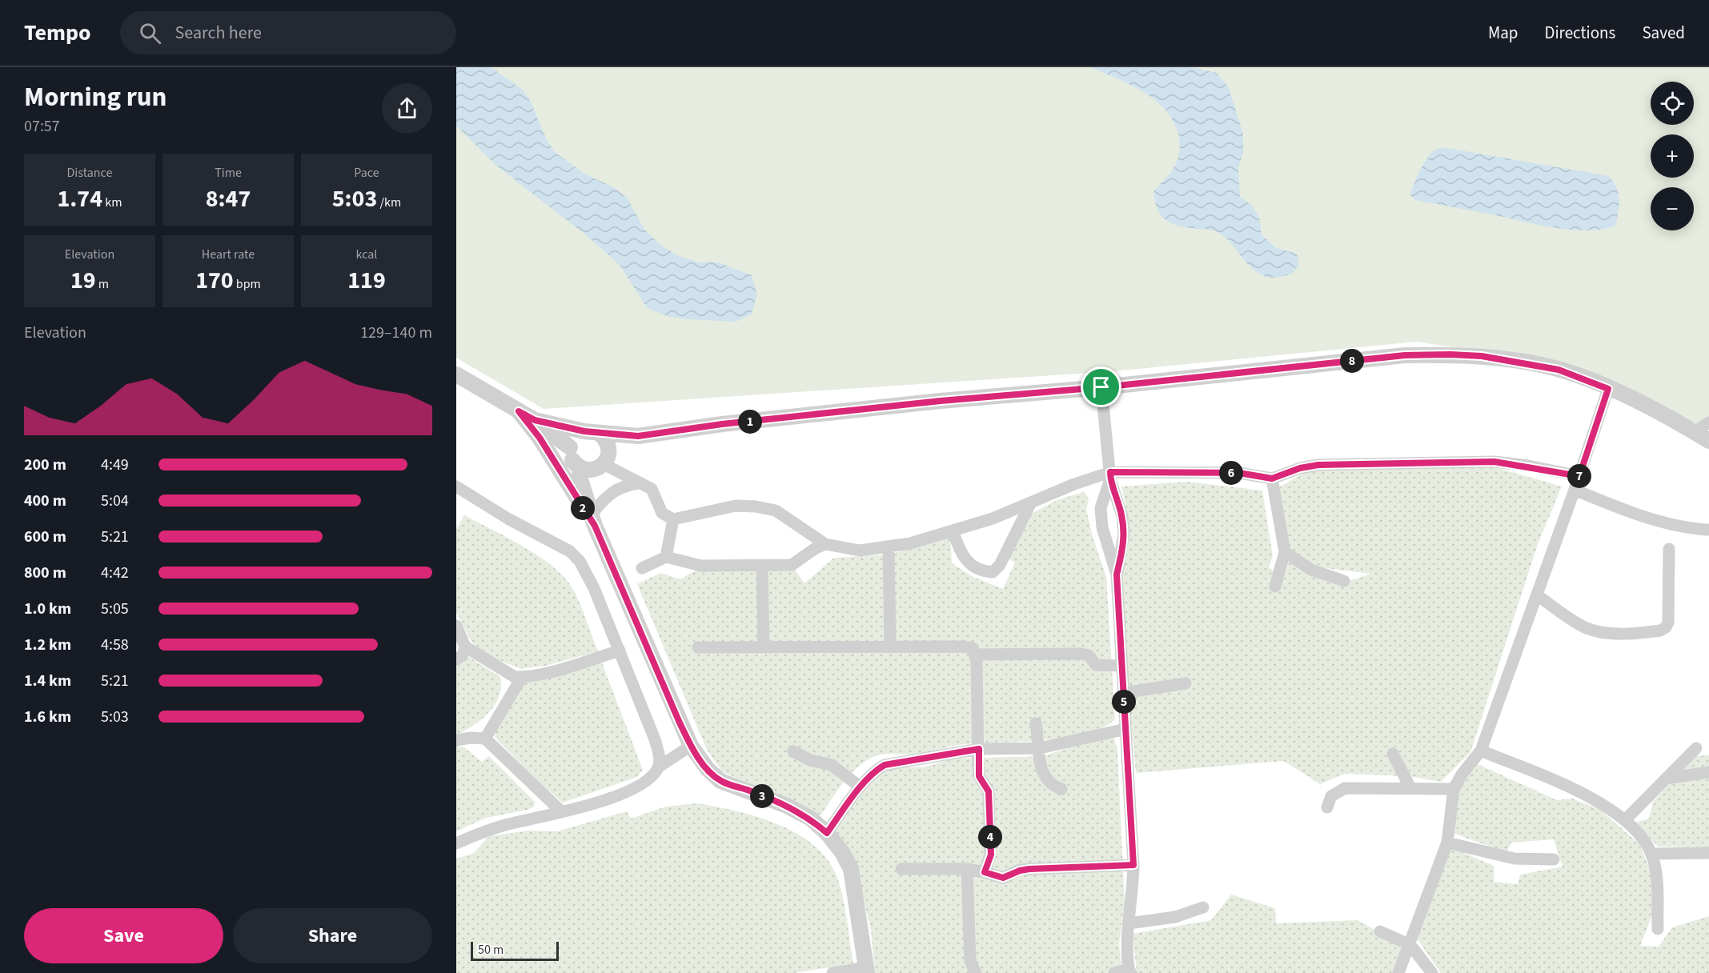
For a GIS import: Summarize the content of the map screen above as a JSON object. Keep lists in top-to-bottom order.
{
  "scale_bar": "50 m",
  "page": {
    "header": "Tempo",
    "search": "Search here",
    "nav": ["Map", "Directions", "Saved"],
    "heading": ["Morning run", "07:57"],
    "map_buttons": ["+", "−"],
    "stats": [
      ["Distance", "1.74 km"],
      ["Time", "8:47"],
      ["Pace", "5:03 /km"],
      ["Elevation", "19 m"],
      ["Heart rate", "170 bpm"],
      ["kcal", "119"]
    ],
    "chart": ["Elevation", "129–140 m"],
    "pins": [
      "8",
      "1",
      "6",
      "7",
      "2",
      "5",
      "3",
      "4"
    ],
    "list": [
      {
        "name": "200 m",
        "note": "4:49"
      },
      {
        "name": "400 m",
        "note": "5:04"
      },
      {
        "name": "600 m",
        "note": "5:21"
      },
      {
        "name": "800 m",
        "note": "4:42"
      },
      {
        "name": "1.0 km",
        "note": "5:05"
      },
      {
        "name": "1.2 km",
        "note": "4:58"
      },
      {
        "name": "1.4 km",
        "note": "5:21"
      },
      {
        "name": "1.6 km",
        "note": "5:03"
      }
    ],
    "buttons": ["Save", "Share"],
    "scale": "50 m"
  }
}
